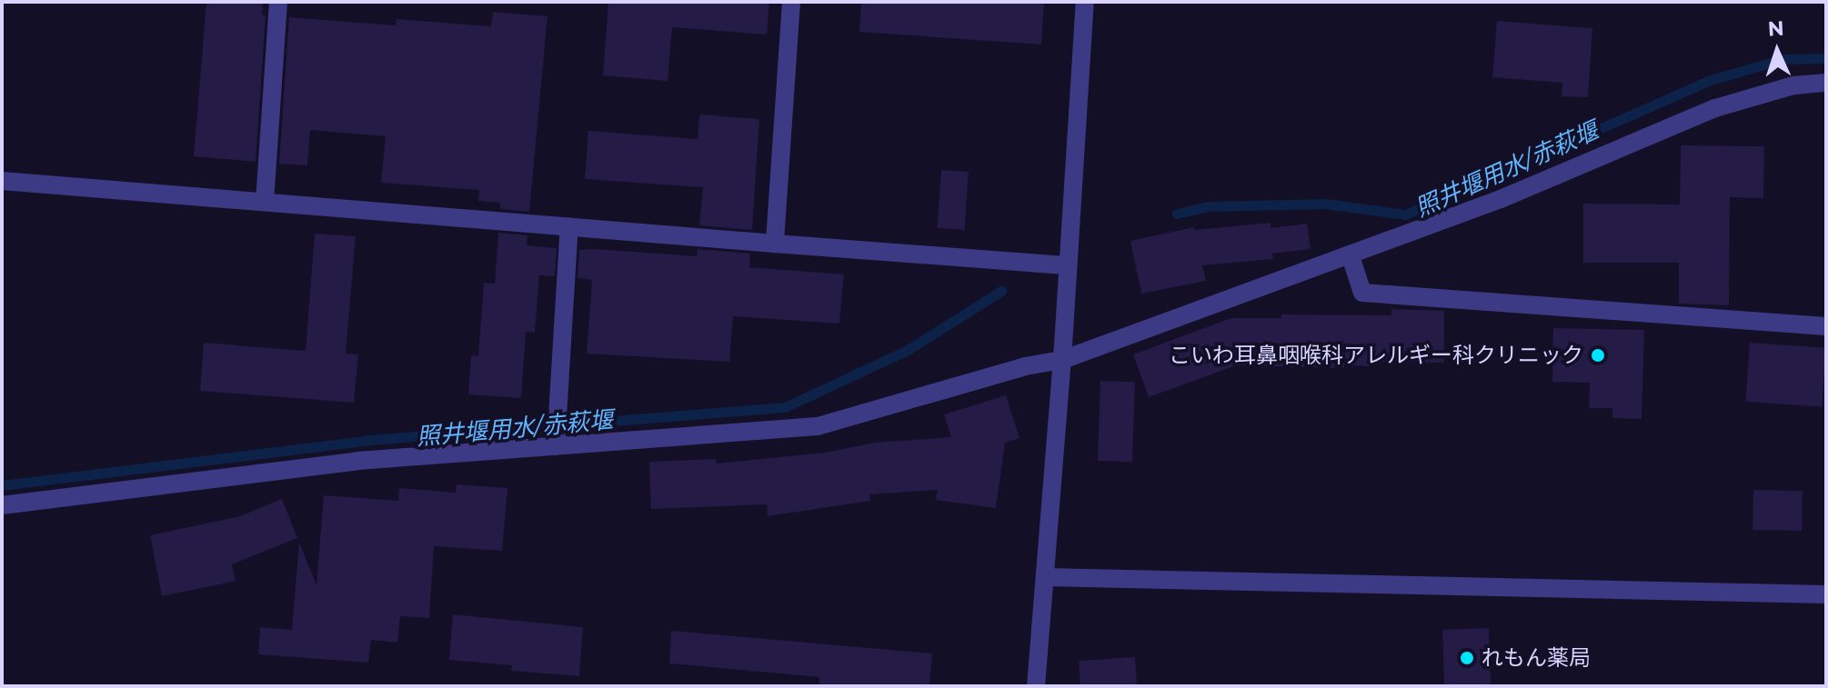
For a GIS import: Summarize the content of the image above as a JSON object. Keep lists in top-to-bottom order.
{
  "water": ["照井堰用水/赤萩堰"],
  "places": ["こいわ耳鼻咽喉科アレルギー科クリニック", "れもん薬局"],
  "north": "top"
}
